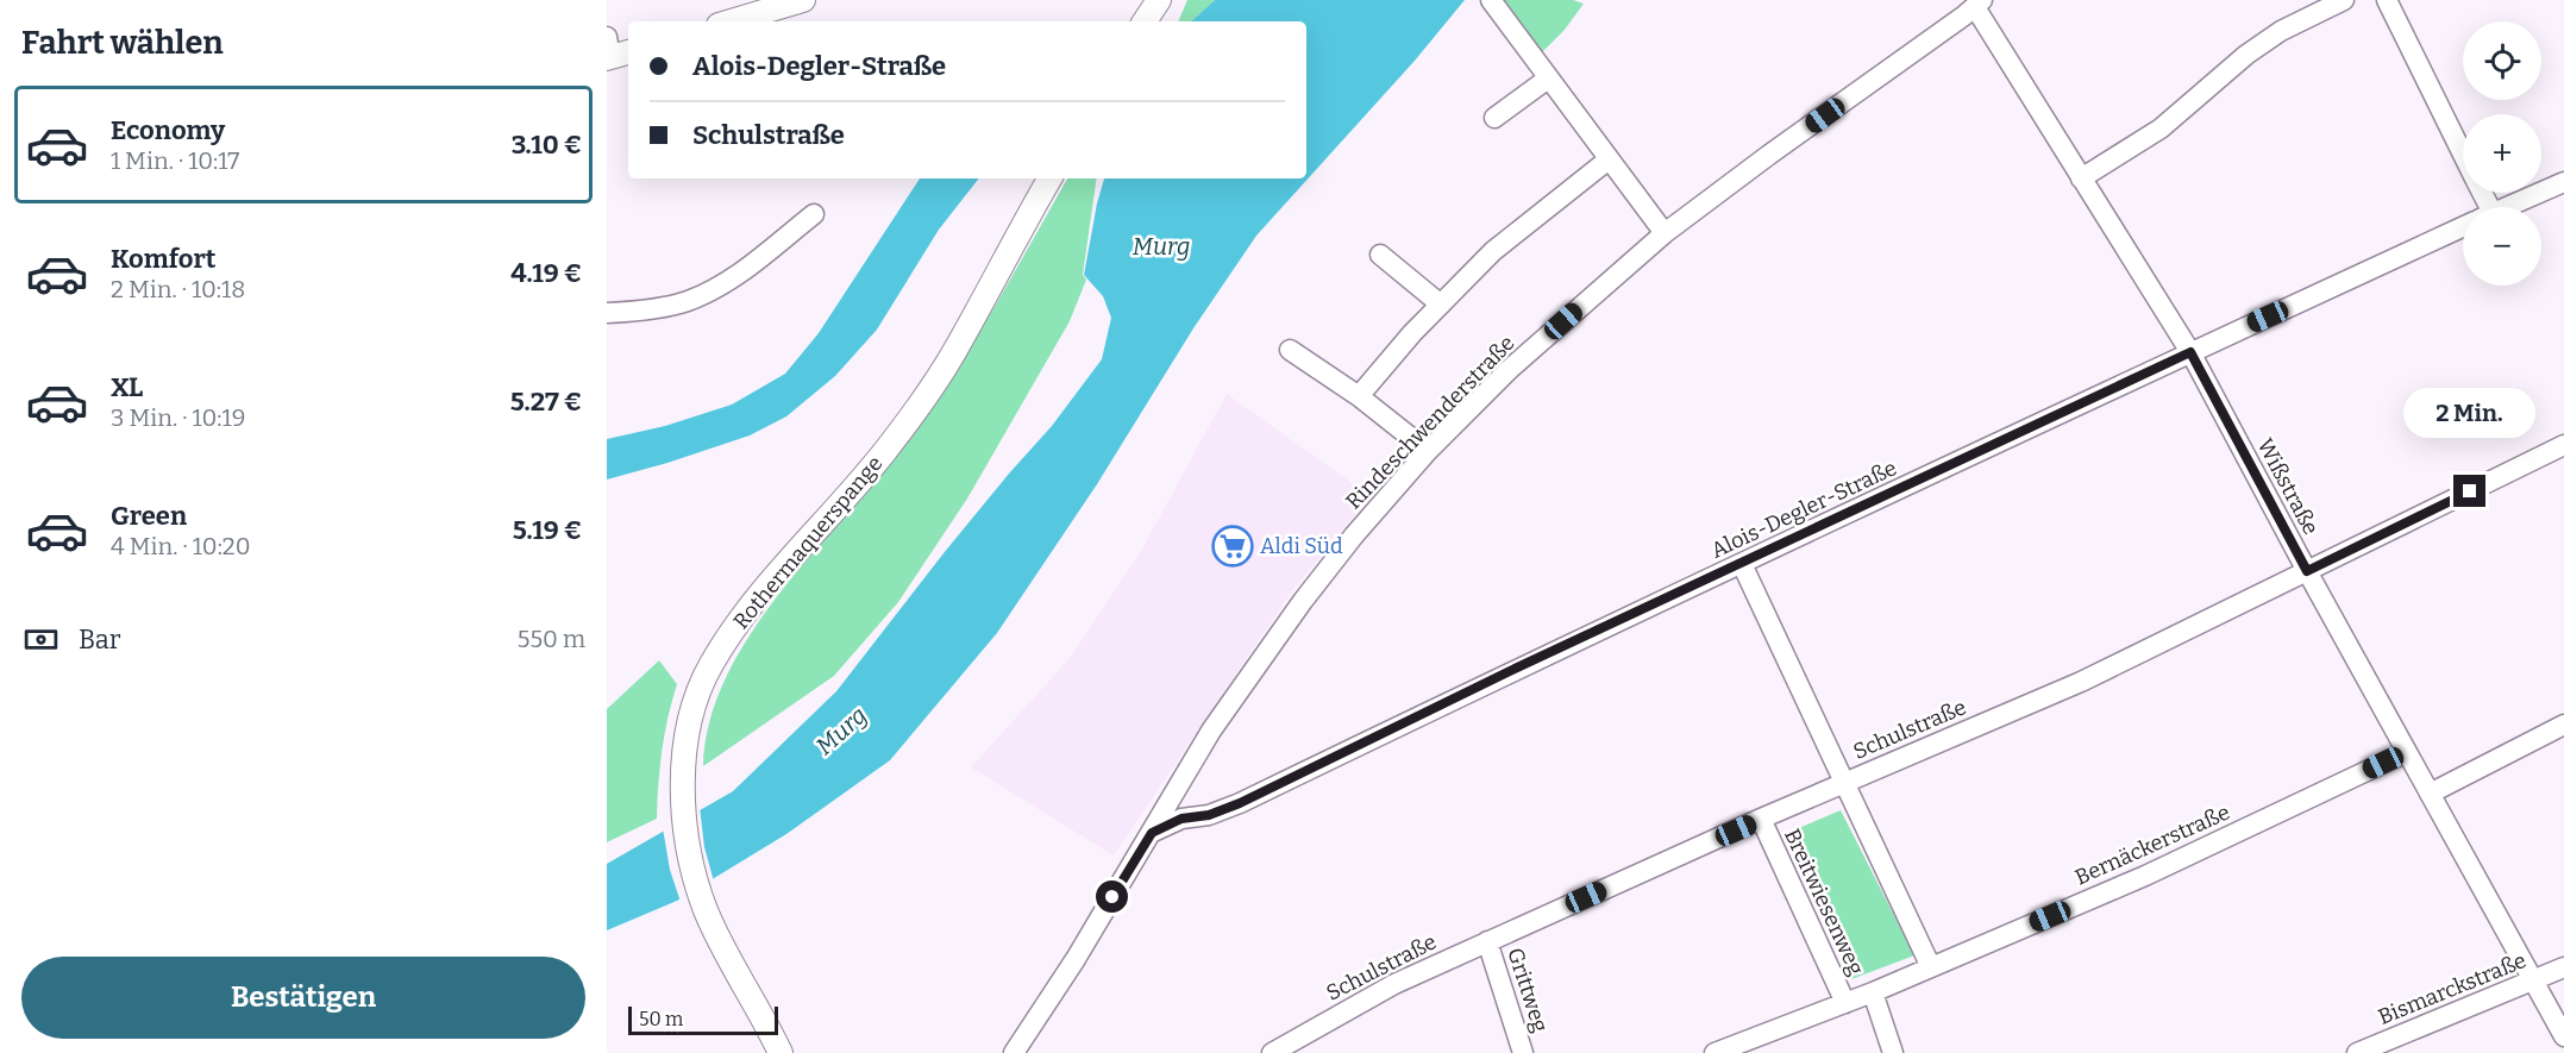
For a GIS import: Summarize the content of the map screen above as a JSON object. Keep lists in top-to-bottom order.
{
  "streets": {
    "street": [
      "Rindeschwenderstraße",
      "Wißstraße",
      "Alois-Degler-Straße",
      "Rothermaquerspange",
      "Schulstraße",
      "Bernäckerstraße",
      "Breitwiesenweg",
      "Bismarckstraße",
      "Grittweg"
    ]
  },
  "crossings": [
    ["Rindeschwenderstraße", "Wißstraße"],
    ["Rindeschwenderstraße", "Alois-Degler-Straße"],
    ["Wißstraße", "Alois-Degler-Straße"],
    ["Wißstraße", "Schulstraße"],
    ["Wißstraße", "Bernäckerstraße"],
    ["Wißstraße", "Bismarckstraße"],
    ["Schulstraße", "Breitwiesenweg"],
    ["Schulstraße", "Grittweg"],
    ["Bernäckerstraße", "Breitwiesenweg"]
  ],
  "water": ["Murg"],
  "places": {
    "supermarket": ["Aldi Süd"]
  },
  "scale_bar": "50 m",
  "page": {
    "heading": "Fahrt wählen",
    "map_buttons": ["+", "−"],
    "banner": ["Alois-Degler-Straße", "Schulstraße"],
    "list": [
      {
        "name": "Economy",
        "note": "1 Min. · 10:17",
        "value": "3.10 €"
      },
      {
        "name": "Komfort",
        "note": "2 Min. · 10:18",
        "value": "4.19 €"
      },
      {
        "name": "XL",
        "note": "3 Min. · 10:19",
        "value": "5.27 €"
      },
      {
        "name": "Green",
        "note": "4 Min. · 10:20",
        "value": "5.19 €"
      }
    ],
    "bubble": "2 Min.",
    "pay": ["Bar", "550 m"],
    "buttons": "Bestätigen",
    "scale": "50 m"
  }
}
